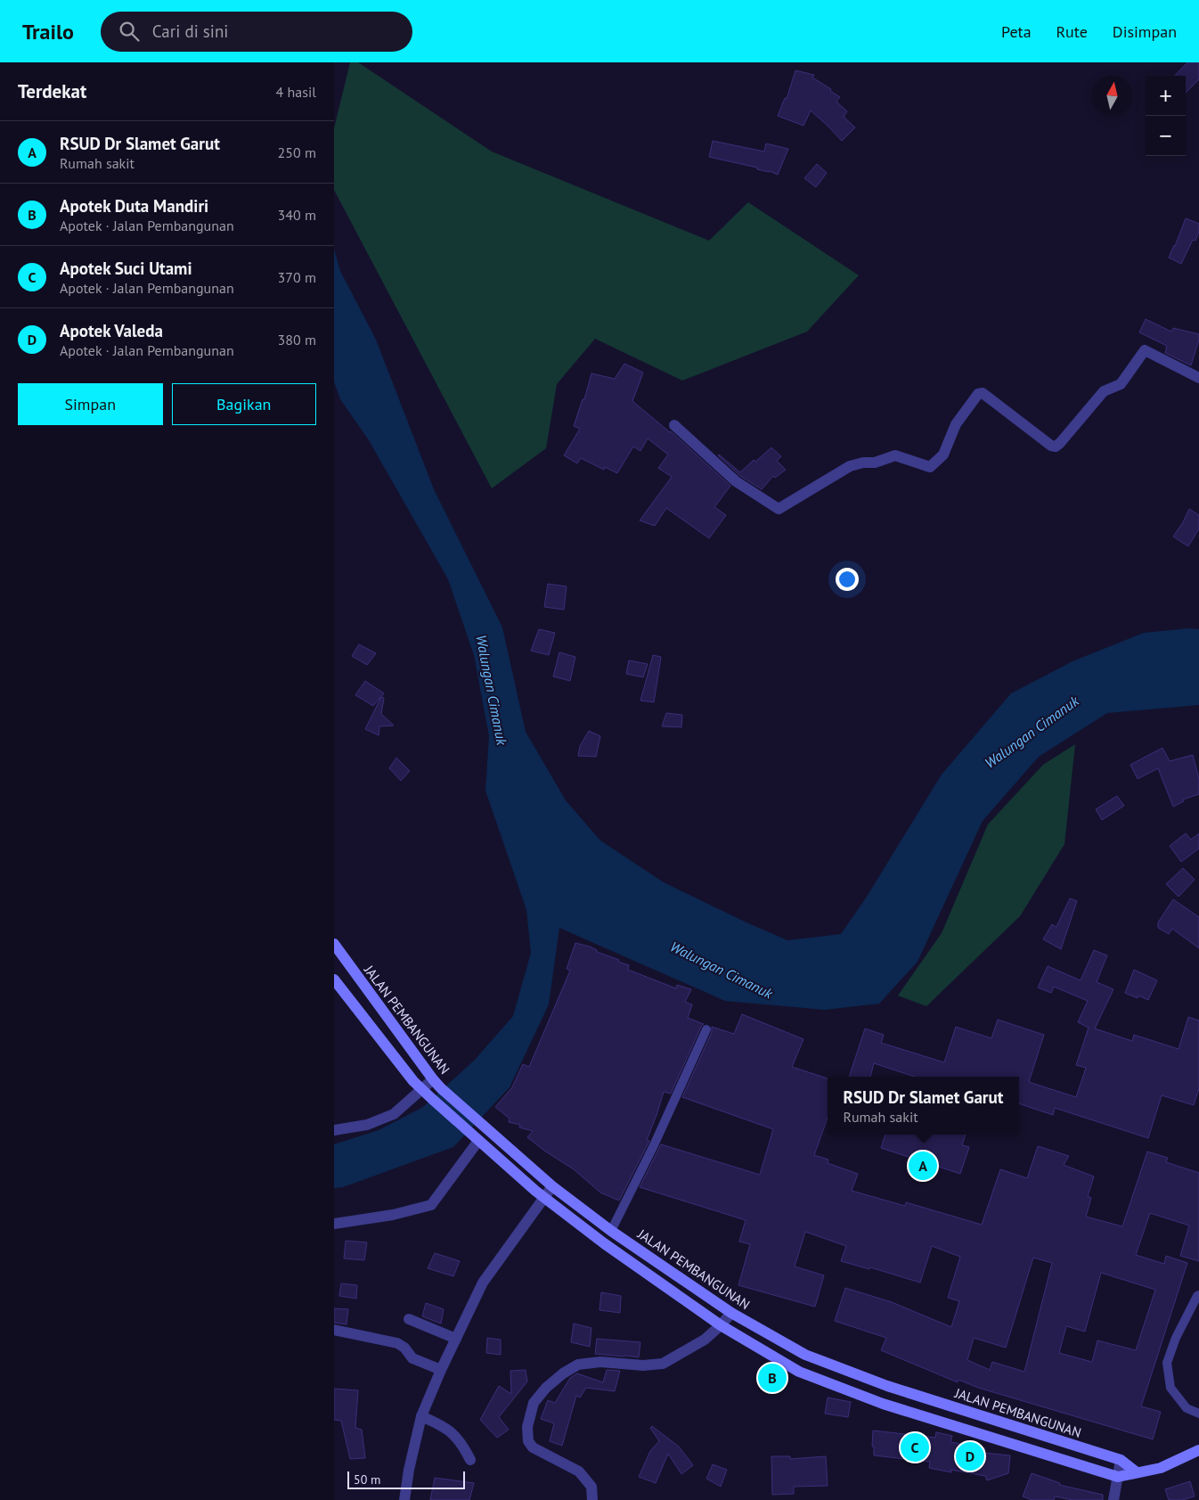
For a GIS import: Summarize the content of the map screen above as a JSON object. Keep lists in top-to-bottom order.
{
  "streets": {
    "main road": ["JALAN PEMBANGUNAN"]
  },
  "water": ["Walungan Cimanuk"],
  "scale_bar": "50 m",
  "north": "top",
  "page": {
    "header": "Trailo",
    "search": "Cari di sini",
    "nav": ["Peta", "Rute", "Disimpan"],
    "heading": ["Terdekat", "4 hasil"],
    "map_buttons": ["+", "−"],
    "list": [
      {
        "mark": "A",
        "name": "RSUD Dr Slamet Garut",
        "note": "Rumah sakit",
        "value": "250 m"
      },
      {
        "mark": "B",
        "name": "Apotek Duta Mandiri",
        "note": "Apotek · Jalan Pembangunan",
        "value": "340 m"
      },
      {
        "mark": "C",
        "name": "Apotek Suci Utami",
        "note": "Apotek · Jalan Pembangunan",
        "value": "370 m"
      },
      {
        "mark": "D",
        "name": "Apotek Valeda",
        "note": "Apotek · Jalan Pembangunan",
        "value": "380 m"
      }
    ],
    "buttons": ["Simpan", "Bagikan"],
    "popup": ["RSUD Dr Slamet Garut", "Rumah sakit"],
    "pins": [
      "A",
      "B",
      "C",
      "D"
    ],
    "scale": "50 m"
  }
}
